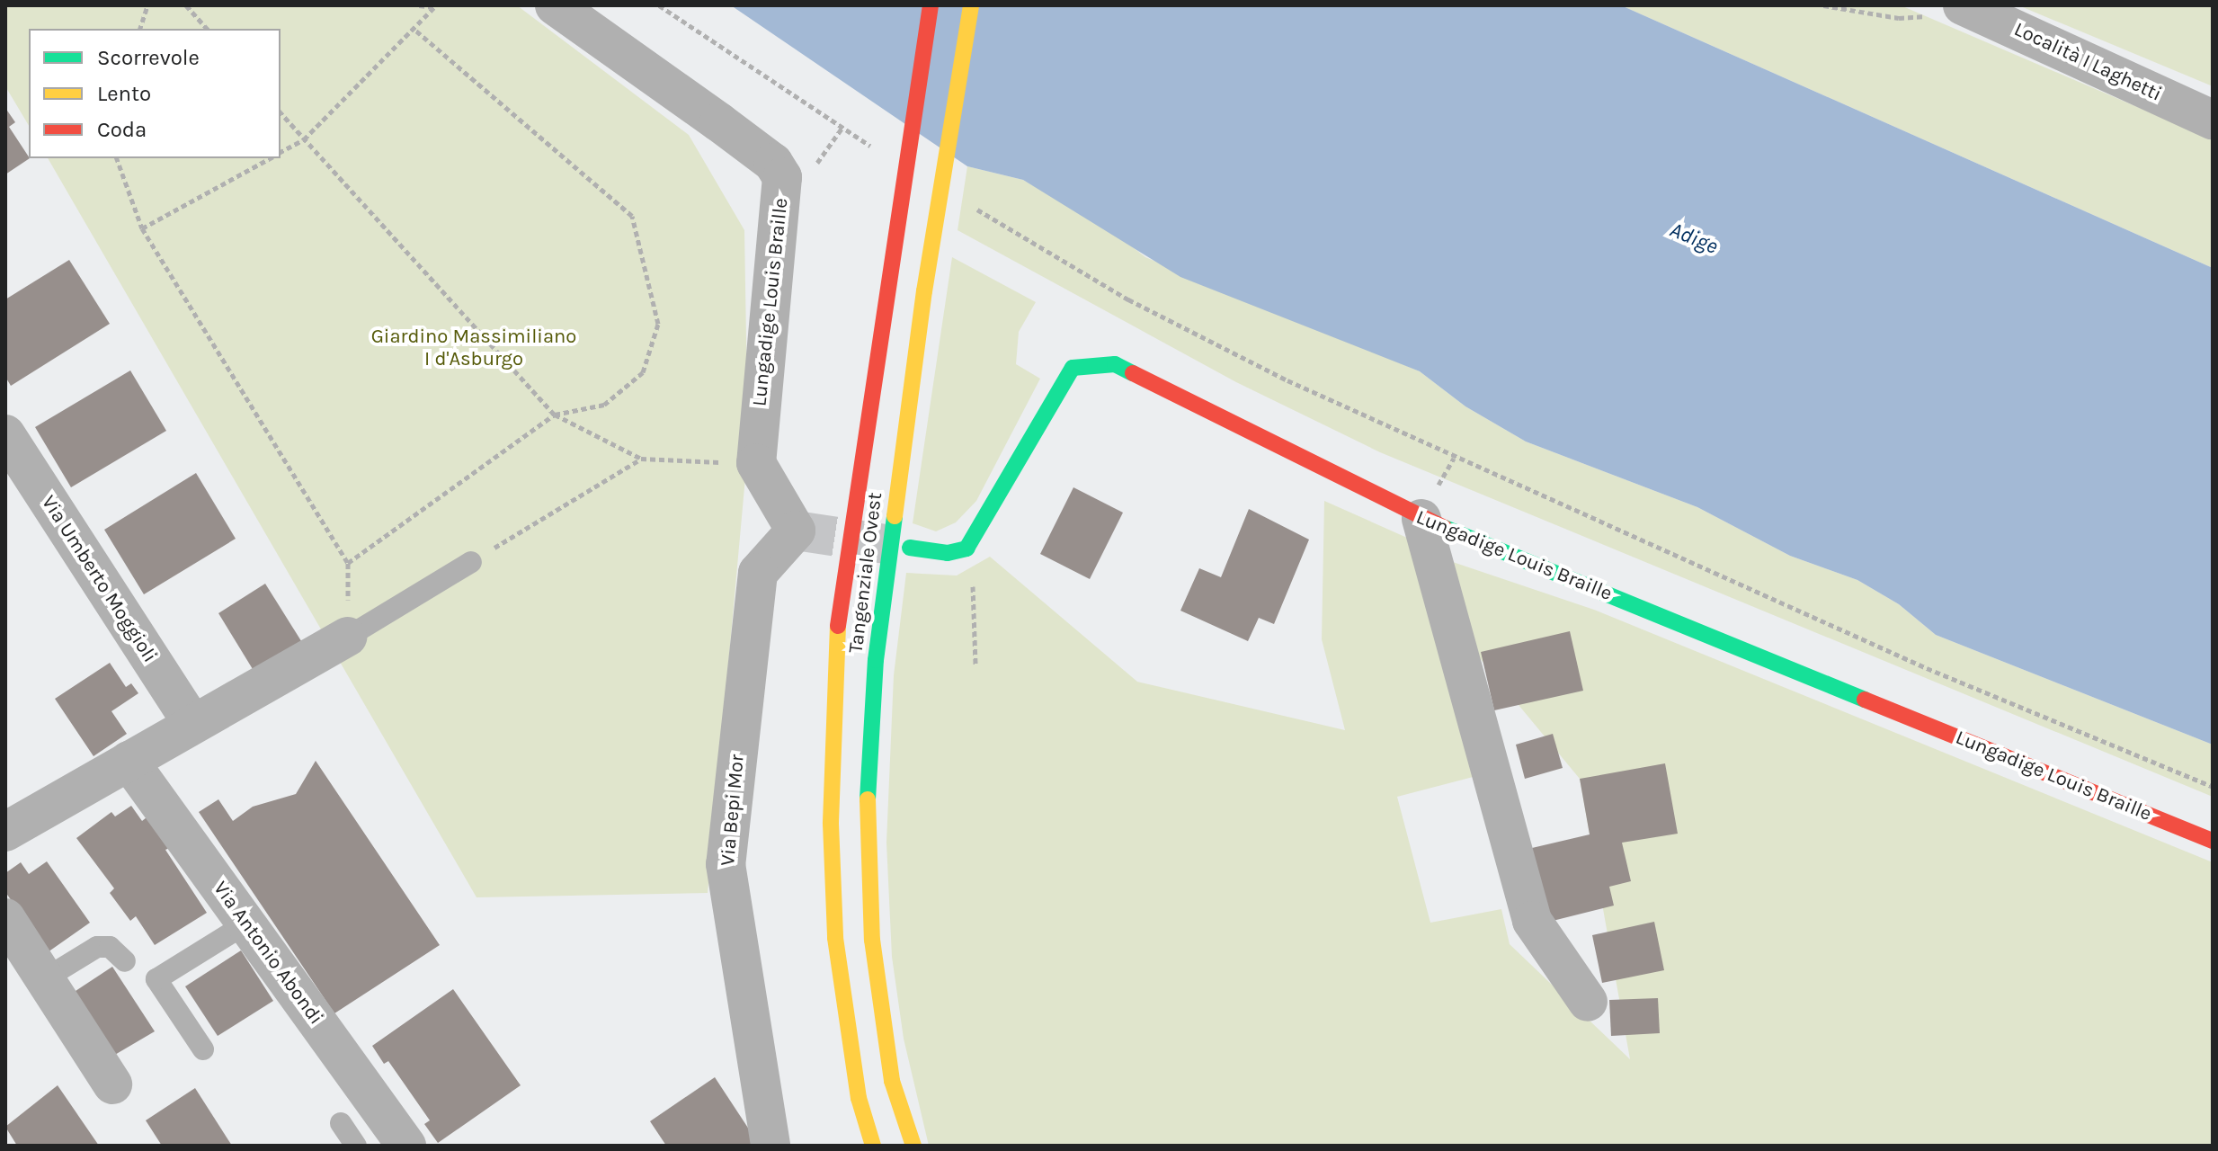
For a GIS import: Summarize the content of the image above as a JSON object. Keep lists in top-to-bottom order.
{
  "streets": {
    "main road": ["Lungadige Louis Braille", "Tangenziale Ovest"],
    "street": [
      "Località I Laghetti",
      "Via Umberto Moggioli",
      "Via Bepi Mor",
      "Via Antonio Abondi"
    ]
  },
  "crossings": [
    ["Lungadige Louis Braille", "Via Bepi Mor"]
  ],
  "water": ["Adige"],
  "parks": ["Giardino Massimiliano I d'Asburgo"],
  "legend": ["Scorrevole", "Lento", "Coda"]
}
